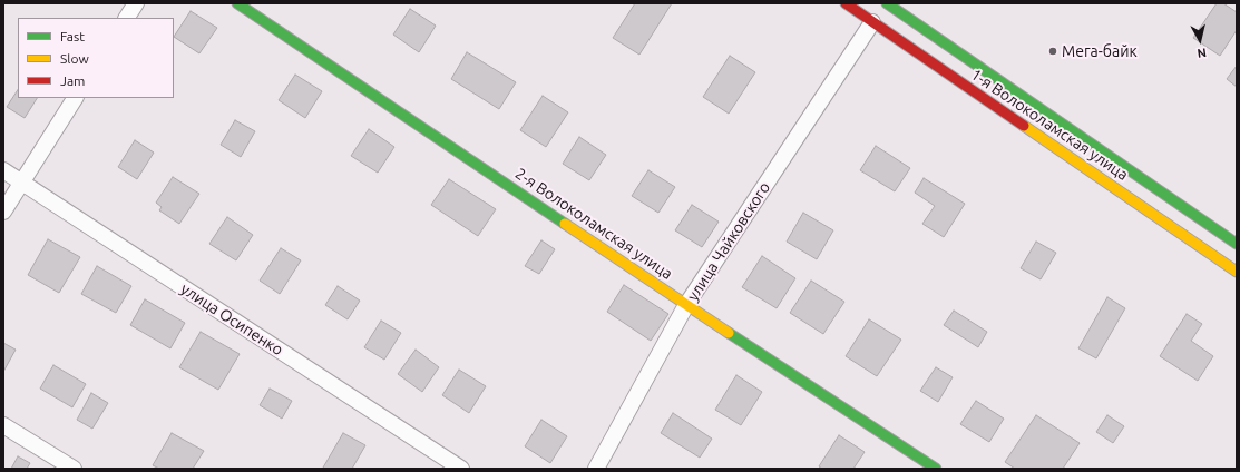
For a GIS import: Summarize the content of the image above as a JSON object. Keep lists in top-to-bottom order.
{
  "streets": {
    "main road": ["1-я Волоколамская улица", "2-я Волоколамская улица"],
    "street": ["улица Чайковского", "улица Осипенко"]
  },
  "crossings": [
    ["1-я Волоколамская улица", "улица Чайковского"],
    ["2-я Волоколамская улица", "улица Чайковского"]
  ],
  "places": ["Мега-байк"],
  "legend": ["Fast", "Slow", "Jam"],
  "north": "bottom"
}
